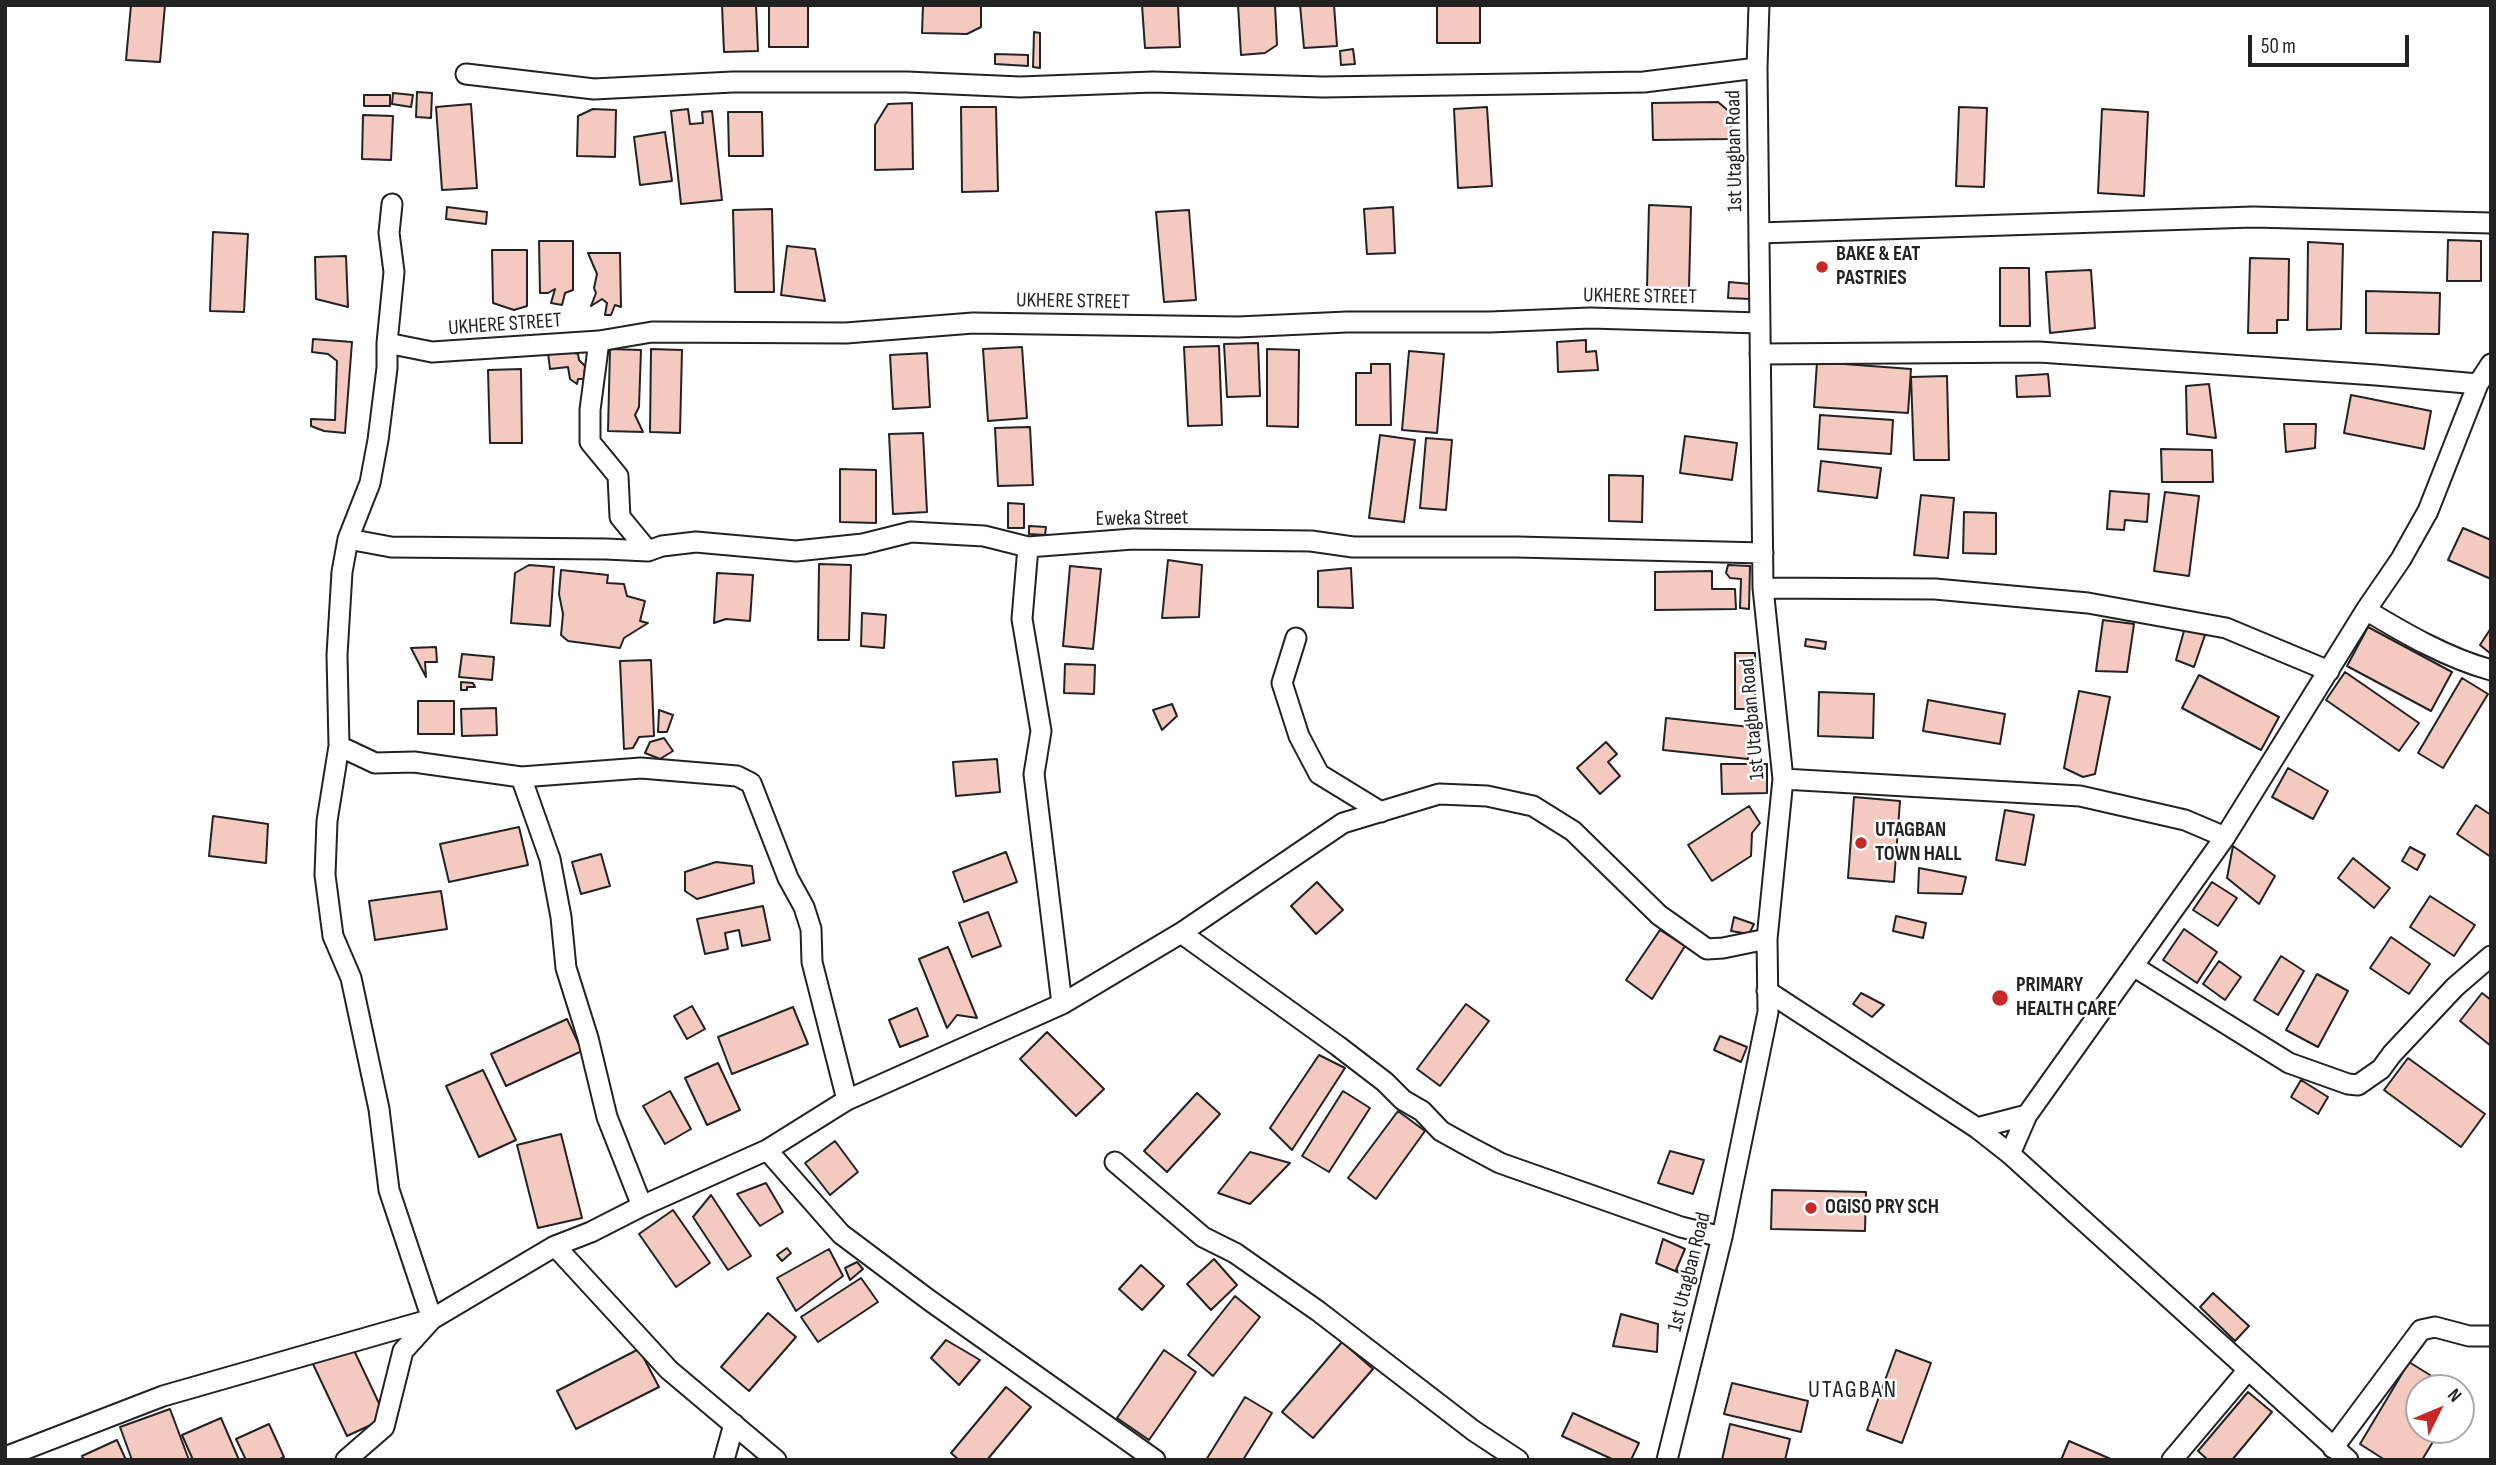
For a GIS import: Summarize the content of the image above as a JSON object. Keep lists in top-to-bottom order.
{
  "streets": {
    "street": ["1st Utagban Road", "UKHERE STREET", "Eweka Street"]
  },
  "crossings": [
    ["1st Utagban Road", "UKHERE STREET"],
    ["1st Utagban Road", "Eweka Street"]
  ],
  "districts": ["UTAGBAN"],
  "places": [
    "BAKE & EAT PASTRIES",
    "UTAGBAN TOWN HALL",
    "PRIMARY HEALTH CARE",
    "OGISO PRY SCH"
  ],
  "scale_bar": "50 m",
  "north": "top right"
}
